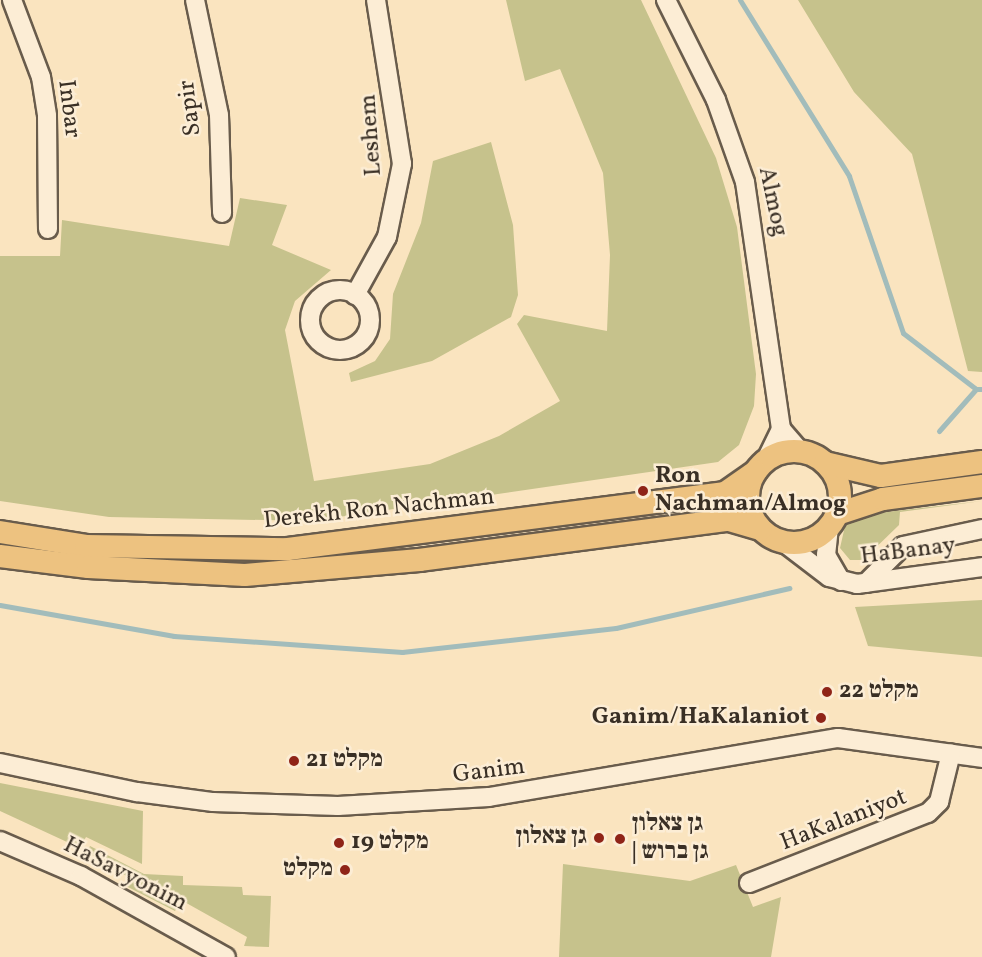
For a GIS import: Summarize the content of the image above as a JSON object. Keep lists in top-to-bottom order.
{
  "streets": {
    "main road": ["Derekh Ron Nachman"],
    "street": [
      "Sapir",
      "Inbar",
      "Leshem",
      "Almog",
      "HaBanay",
      "Ganim",
      "HaKalaniyot",
      "HaSavyonim"
    ]
  },
  "crossings": [
    ["Derekh Ron Nachman", "HaBanay"],
    ["Ganim", "HaKalaniyot"]
  ],
  "places": [
    "Ron Nachman/Almog",
    "מקלט 22",
    "Ganim/HaKalaniot",
    "מקלט 21",
    "גן צאלון",
    "גן צאלון | גן ברוש",
    "מקלט 19",
    "מקלט"
  ]
}
